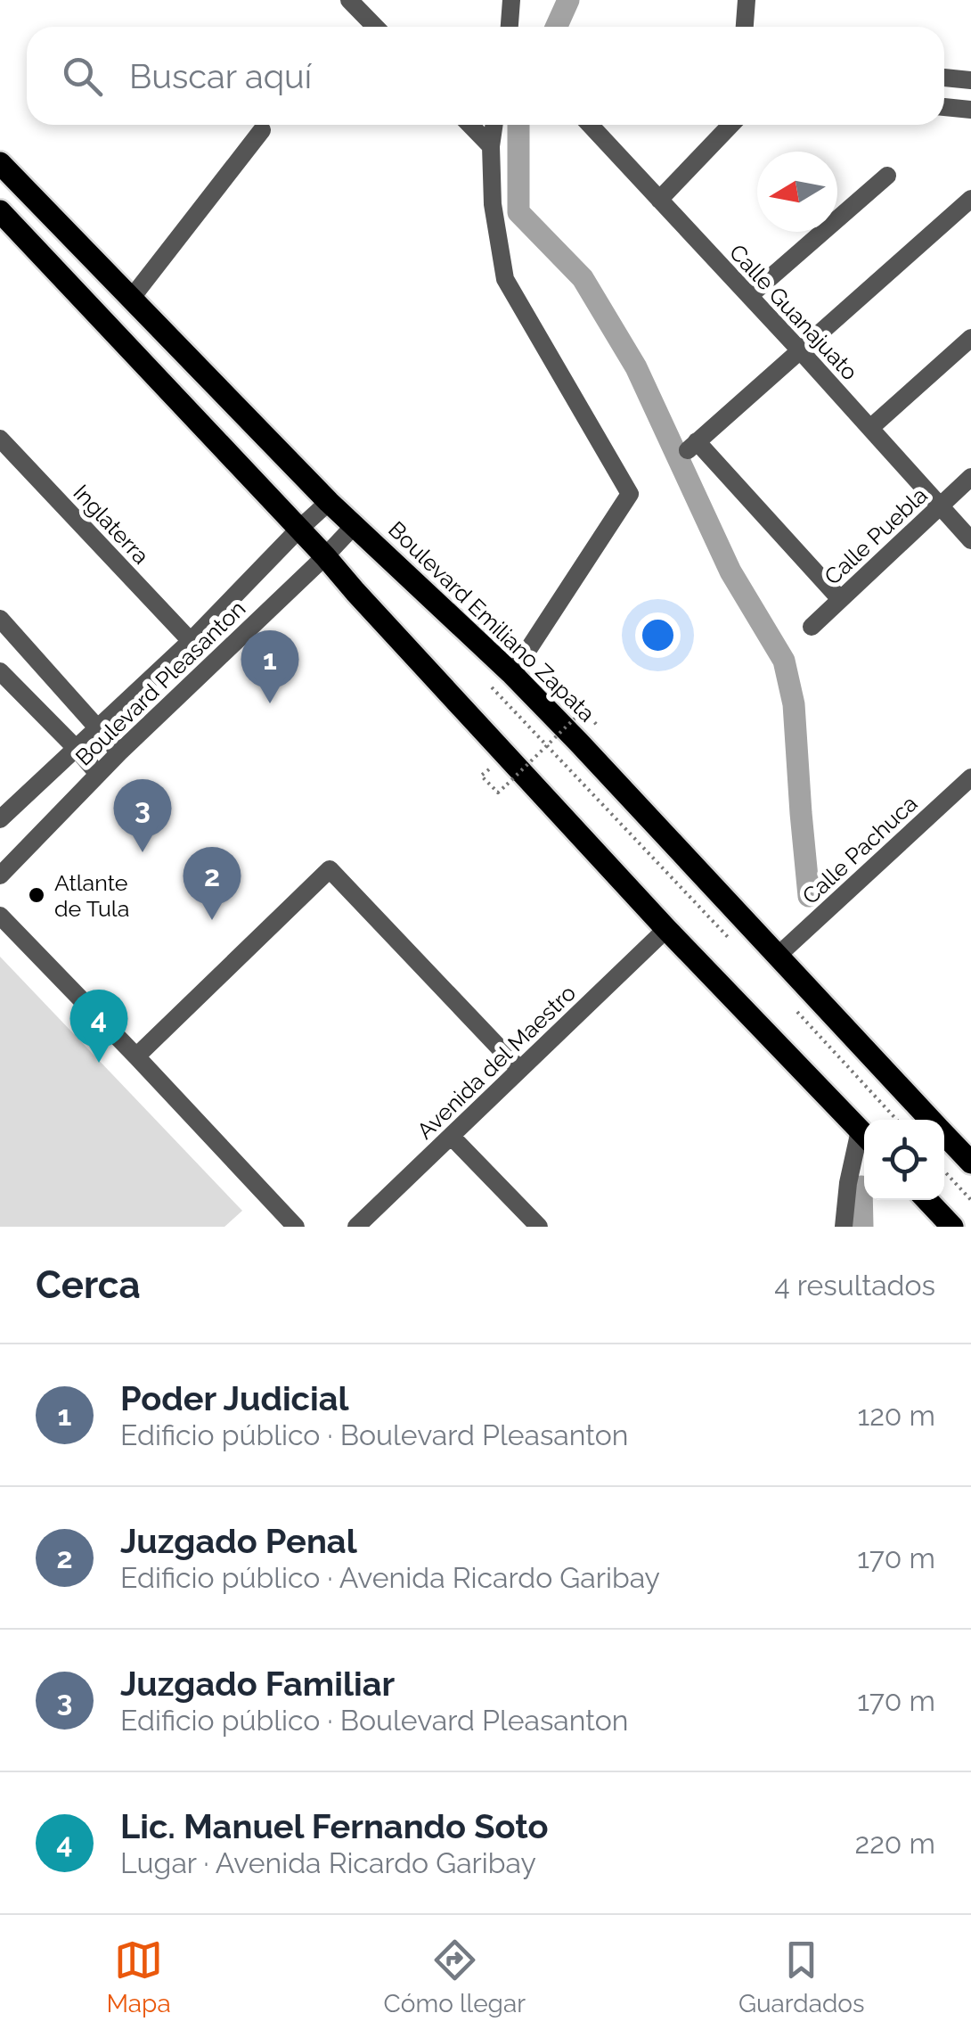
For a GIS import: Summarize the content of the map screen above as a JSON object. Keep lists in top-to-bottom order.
{
  "streets": {
    "main road": ["Boulevard Emiliano Zapata"],
    "street": [
      "Calle Guanajuato",
      "Inglaterra",
      "Calle Puebla",
      "Boulevard Pleasanton",
      "Calle Pachuca",
      "Avenida del Maestro"
    ]
  },
  "crossings": [
    ["Calle Guanajuato", "Calle Puebla"],
    ["Inglaterra", "Boulevard Pleasanton"],
    ["Boulevard Emiliano Zapata", "Boulevard Pleasanton"],
    ["Boulevard Emiliano Zapata", "Calle Pachuca"]
  ],
  "places": ["Atlante de Tula"],
  "north": "left",
  "page": {
    "search": "Buscar aquí",
    "pins": [
      "1",
      "3",
      "2",
      "4"
    ],
    "heading": ["Cerca", "4 resultados"],
    "list": [
      {
        "mark": "1",
        "name": "Poder Judicial",
        "note": "Edificio público · Boulevard Pleasanton",
        "value": "120 m"
      },
      {
        "mark": "2",
        "name": "Juzgado Penal",
        "note": "Edificio público · Avenida Ricardo Garibay",
        "value": "170 m"
      },
      {
        "mark": "3",
        "name": "Juzgado Familiar",
        "note": "Edificio público · Boulevard Pleasanton",
        "value": "170 m"
      },
      {
        "mark": "4",
        "name": "Lic. Manuel Fernando Soto",
        "note": "Lugar · Avenida Ricardo Garibay",
        "value": "220 m"
      }
    ],
    "nav": ["Mapa", "Cómo llegar", "Guardados"]
  }
}
